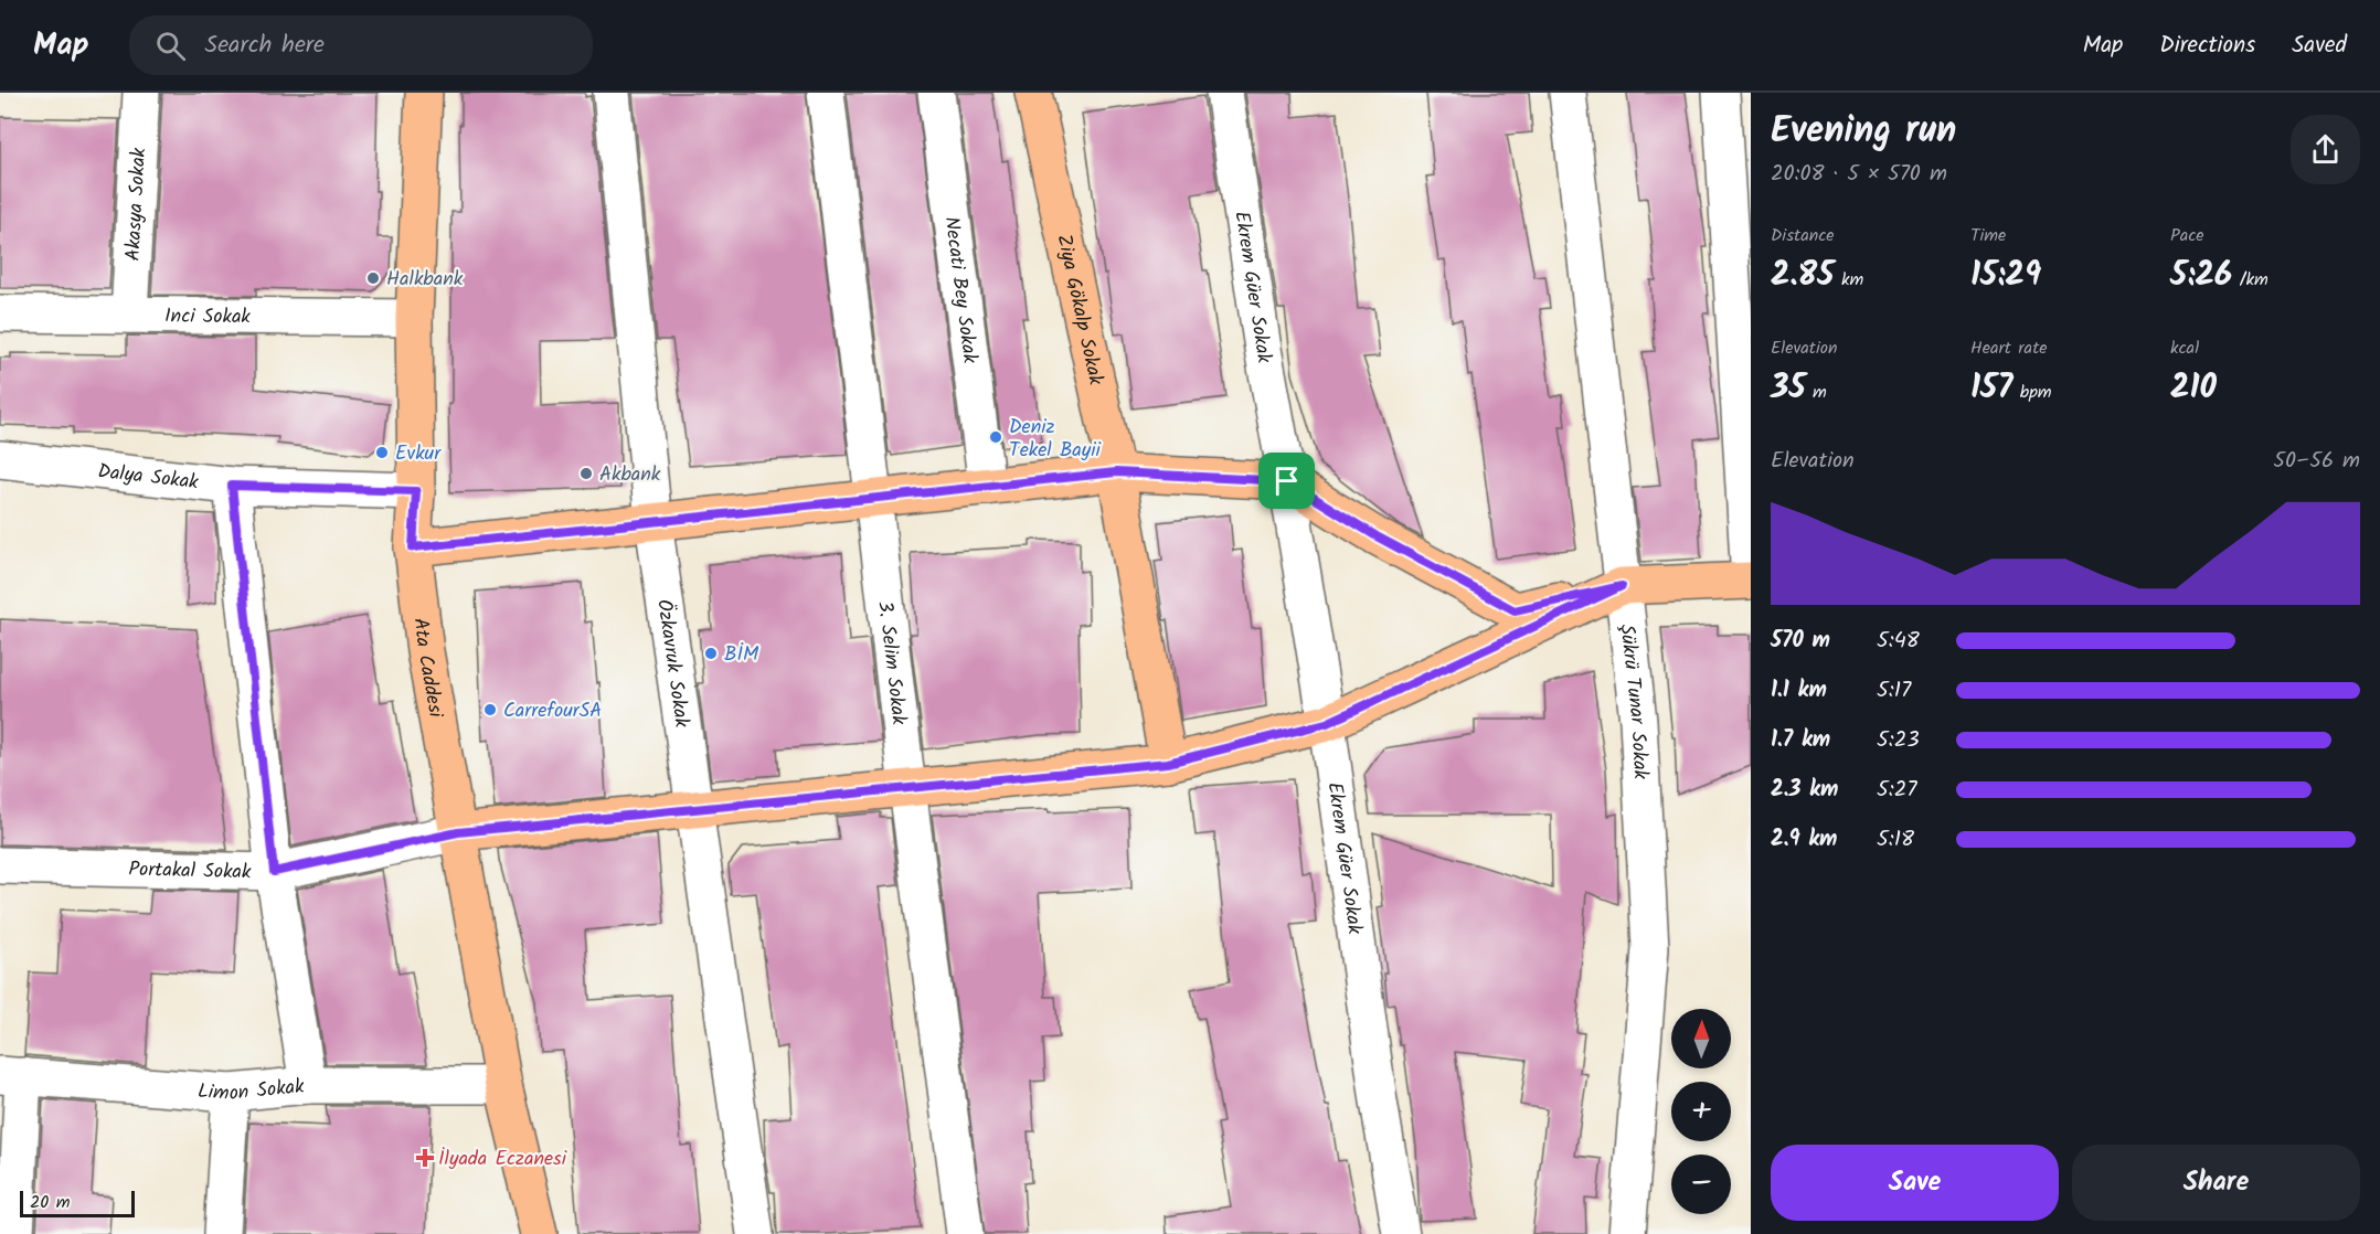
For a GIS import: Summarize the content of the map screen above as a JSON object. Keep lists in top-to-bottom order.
{
  "streets": {
    "main road": ["Ziya Gökalp Sokak", "Ata Caddesi"],
    "street": [
      "Akasya Sokak",
      "Ekrem Güer Sokak",
      "Necati Bey Sokak",
      "Inci Sokak",
      "Dalya Sokak",
      "3. Selim Sokak",
      "Özkavruk Sokak",
      "Şükrü Tunar Sokak",
      "Portakal Sokak",
      "Limon Sokak"
    ]
  },
  "crossings": [
    ["Akasya Sokak", "Inci Sokak"],
    ["Inci Sokak", "Ata Caddesi"],
    ["Dalya Sokak", "Ata Caddesi"],
    ["Ata Caddesi", "Portakal Sokak"],
    ["Ata Caddesi", "Limon Sokak"]
  ],
  "places": {
    "other": [
      "Halkbank",
      "Deniz Tekel Bayii",
      "Evkur",
      "Akbank",
      "BİM",
      "CarrefourSA"
    ],
    "health": ["İlyada Eczanesi"]
  },
  "scale_bar": "20 m",
  "north": "top",
  "page": {
    "header": "Map",
    "search": "Search here",
    "nav": ["Map", "Directions", "Saved"],
    "heading": ["Evening run", "20:08 · 5 × 570 m"],
    "stats": [
      ["Distance", "2.85 km"],
      ["Time", "15:29"],
      ["Pace", "5:26 /km"],
      ["Elevation", "35 m"],
      ["Heart rate", "157 bpm"],
      ["kcal", "210"]
    ],
    "chart": ["Elevation", "50–56 m"],
    "list": [
      {
        "name": "570 m",
        "note": "5:48"
      },
      {
        "name": "1.1 km",
        "note": "5:17"
      },
      {
        "name": "1.7 km",
        "note": "5:23"
      },
      {
        "name": "2.3 km",
        "note": "5:27"
      },
      {
        "name": "2.9 km",
        "note": "5:18"
      }
    ],
    "map_buttons": ["+", "−"],
    "buttons": ["Save", "Share"],
    "scale": "20 m"
  }
}
